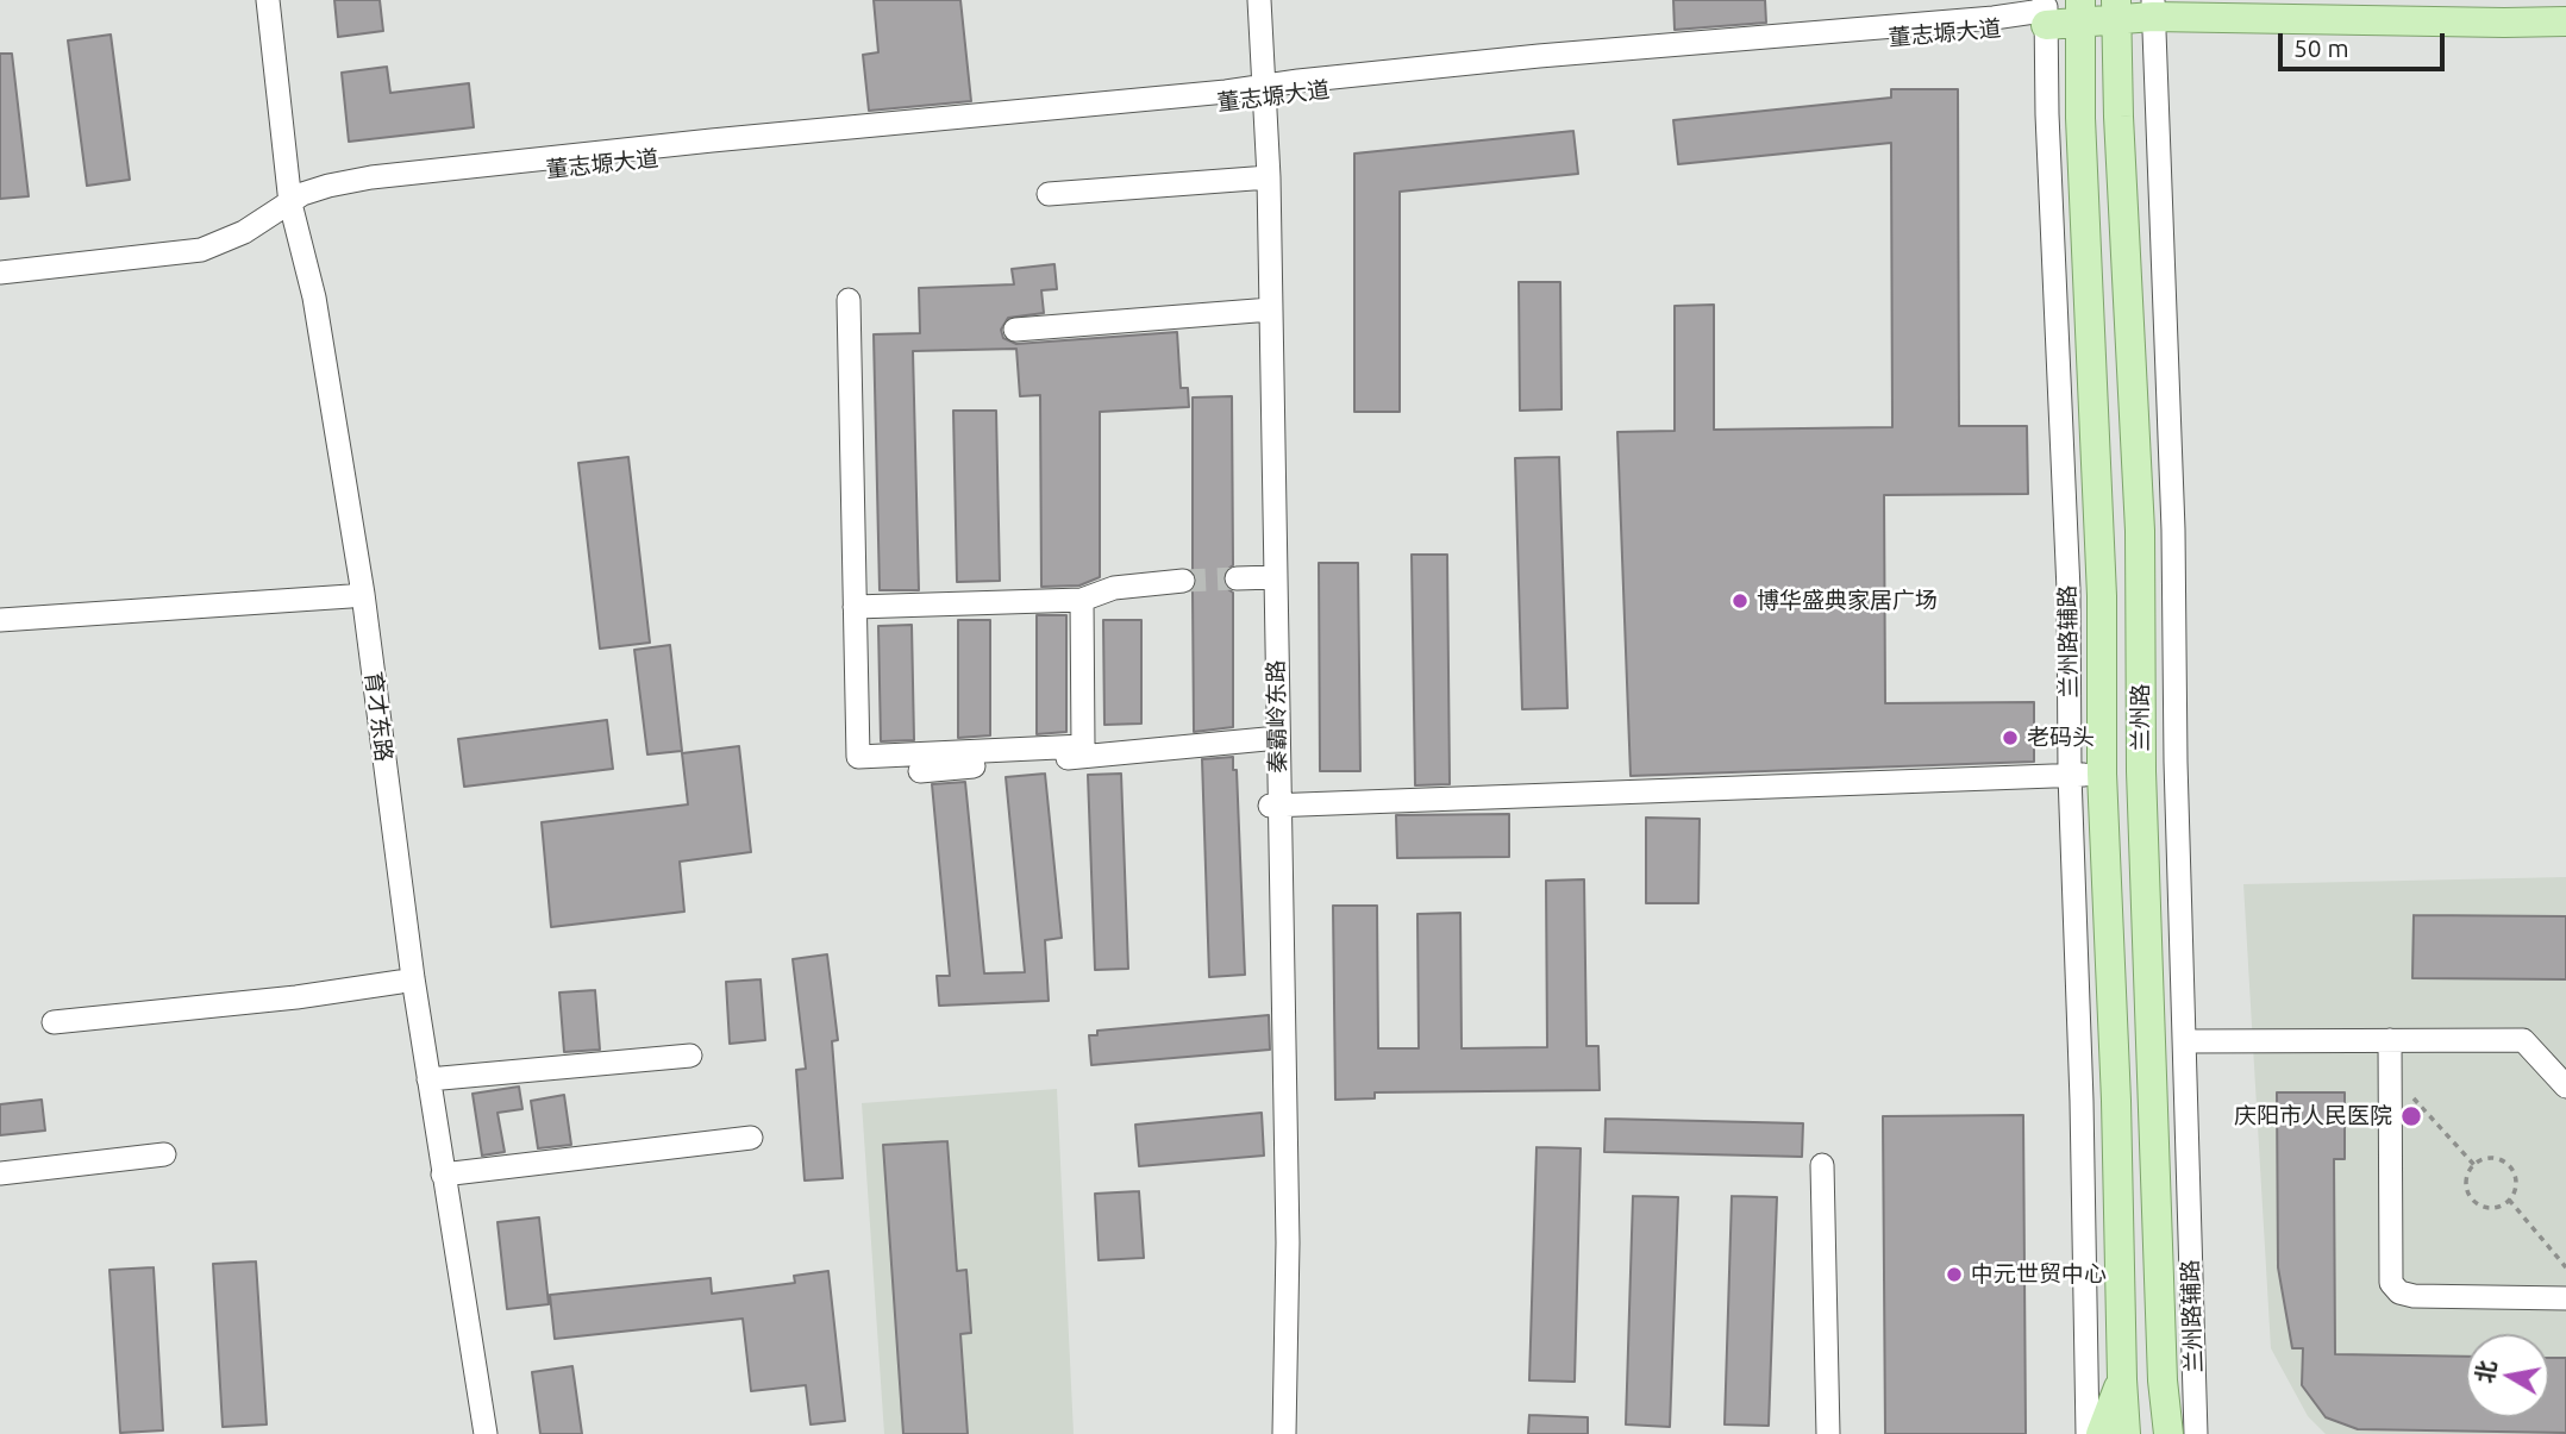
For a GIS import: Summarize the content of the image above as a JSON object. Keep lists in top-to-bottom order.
{
  "streets": {
    "main road": ["董志塬大道", "兰州路"],
    "street": ["兰州路辅路", "育才东路", "秦霸岭东路"]
  },
  "crossings": [
    ["董志塬大道", "兰州路辅路"],
    ["董志塬大道", "育才东路"],
    ["董志塬大道", "秦霸岭东路"],
    ["董志塬大道", "兰州路"]
  ],
  "places": [
    "博华盛典家居广场",
    "老码头",
    "庆阳市人民医院",
    "中元世贸中心"
  ],
  "scale_bar": "50 m",
  "north": "left"
}
